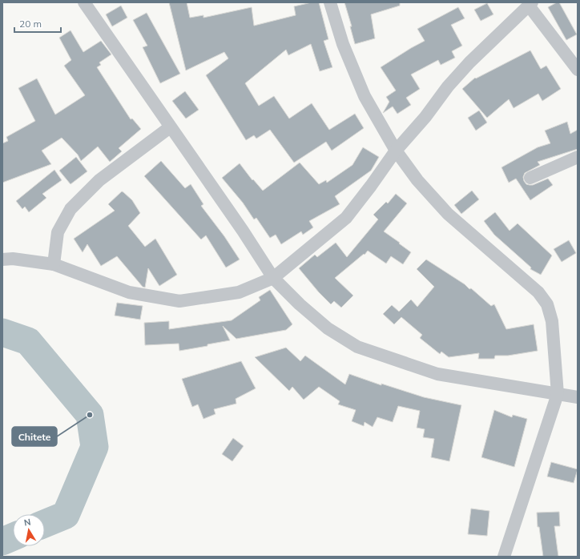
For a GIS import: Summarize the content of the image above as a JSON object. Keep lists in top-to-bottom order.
{
  "places": ["Chitete"],
  "scale_bar": "20 m",
  "north": "top"
}
